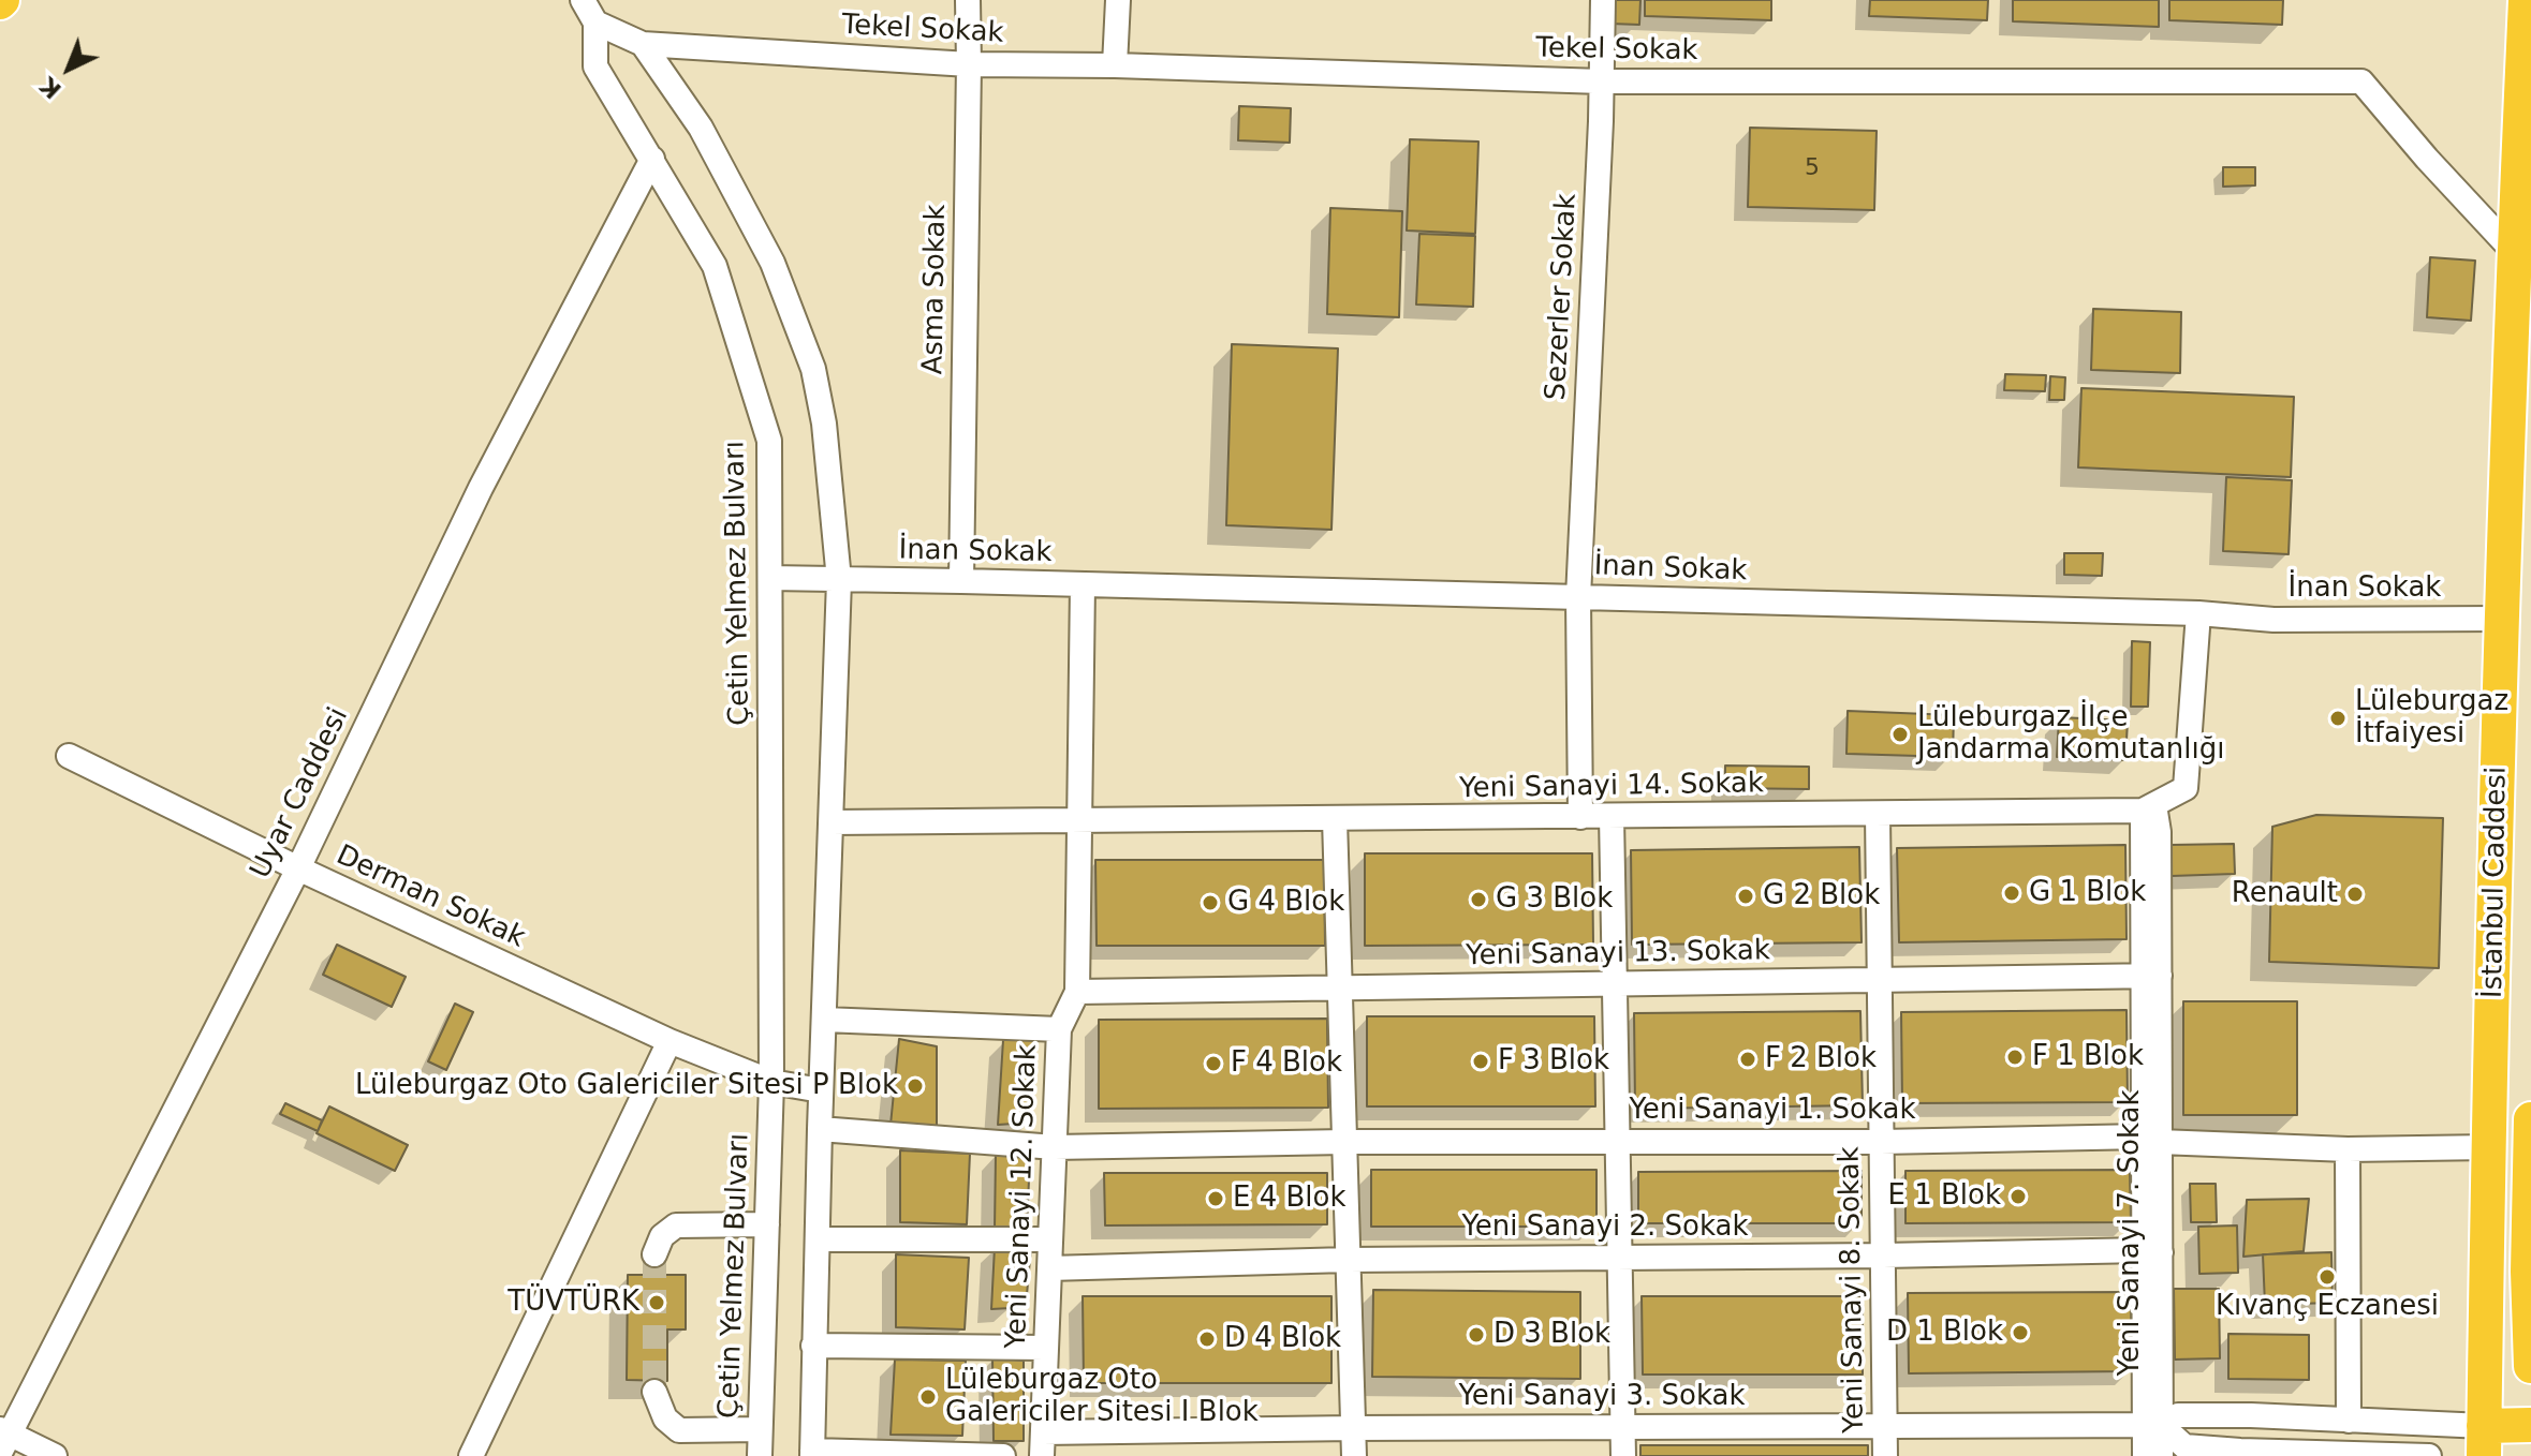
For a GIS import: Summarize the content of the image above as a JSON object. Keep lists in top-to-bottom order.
{
  "streets": {
    "highway": ["İstanbul Caddesi"],
    "street": [
      "Tekel Sokak",
      "Asma Sokak",
      "Sezerler Sokak",
      "İnan Sokak",
      "Çetin Yelmez Bulvarı",
      "Yeni Sanayi 14. Sokak",
      "Uyar Caddesi",
      "Derman Sokak",
      "Yeni Sanayi 13. Sokak",
      "Yeni Sanayi 1. Sokak",
      "Yeni Sanayi 12. Sokak",
      "Yeni Sanayi 2. Sokak",
      "Yeni Sanayi 7. Sokak",
      "Yeni Sanayi 8. Sokak",
      "Yeni Sanayi 3. Sokak"
    ]
  },
  "crossings": [
    ["Tekel Sokak", "Asma Sokak"],
    ["Tekel Sokak", "Sezerler Sokak"],
    ["Tekel Sokak", "İstanbul Caddesi"],
    ["Asma Sokak", "İnan Sokak"],
    ["Sezerler Sokak", "İnan Sokak"],
    ["Sezerler Sokak", "Yeni Sanayi 14. Sokak"],
    ["İnan Sokak", "Çetin Yelmez Bulvarı"],
    ["İnan Sokak", "İstanbul Caddesi"],
    ["İnan Sokak", "Yeni Sanayi 12. Sokak"],
    ["Çetin Yelmez Bulvarı", "Uyar Caddesi"],
    ["Çetin Yelmez Bulvarı", "Derman Sokak"],
    ["Yeni Sanayi 14. Sokak", "Yeni Sanayi 12. Sokak"],
    ["Yeni Sanayi 14. Sokak", "Yeni Sanayi 7. Sokak"],
    ["Yeni Sanayi 14. Sokak", "Yeni Sanayi 8. Sokak"],
    ["Uyar Caddesi", "Derman Sokak"],
    ["İstanbul Caddesi", "Yeni Sanayi 1. Sokak"],
    ["İstanbul Caddesi", "Yeni Sanayi 3. Sokak"],
    ["Yeni Sanayi 13. Sokak", "Yeni Sanayi 12. Sokak"],
    ["Yeni Sanayi 13. Sokak", "Yeni Sanayi 7. Sokak"],
    ["Yeni Sanayi 13. Sokak", "Yeni Sanayi 8. Sokak"],
    ["Yeni Sanayi 1. Sokak", "Yeni Sanayi 12. Sokak"],
    ["Yeni Sanayi 1. Sokak", "Yeni Sanayi 7. Sokak"],
    ["Yeni Sanayi 1. Sokak", "Yeni Sanayi 8. Sokak"],
    ["Yeni Sanayi 12. Sokak", "Yeni Sanayi 2. Sokak"],
    ["Yeni Sanayi 12. Sokak", "Yeni Sanayi 3. Sokak"],
    ["Yeni Sanayi 2. Sokak", "Yeni Sanayi 7. Sokak"],
    ["Yeni Sanayi 2. Sokak", "Yeni Sanayi 8. Sokak"],
    ["Yeni Sanayi 7. Sokak", "Yeni Sanayi 3. Sokak"],
    ["Yeni Sanayi 8. Sokak", "Yeni Sanayi 3. Sokak"]
  ],
  "places": [
    "Lüleburgaz İtfaiyesi",
    "Lüleburgaz İlçe Jandarma Komutanlığı",
    "G 1 Blok",
    "Renault",
    "G 2 Blok",
    "G 3 Blok",
    "G 4 Blok",
    "F 1 Blok",
    "F 2 Blok",
    "F 3 Blok",
    "F 4 Blok",
    "Lüleburgaz Oto Galericiler Sitesi P Blok",
    "E 1 Blok",
    "E 4 Blok",
    "Kıvanç Eczanesi",
    "TÜVTÜRK",
    "D 1 Blok",
    "D 3 Blok",
    "D 4 Blok",
    "Lüleburgaz Oto Galericiler Sitesi I Blok"
  ],
  "house_numbers": ["5"],
  "north": "bottom left"
}
